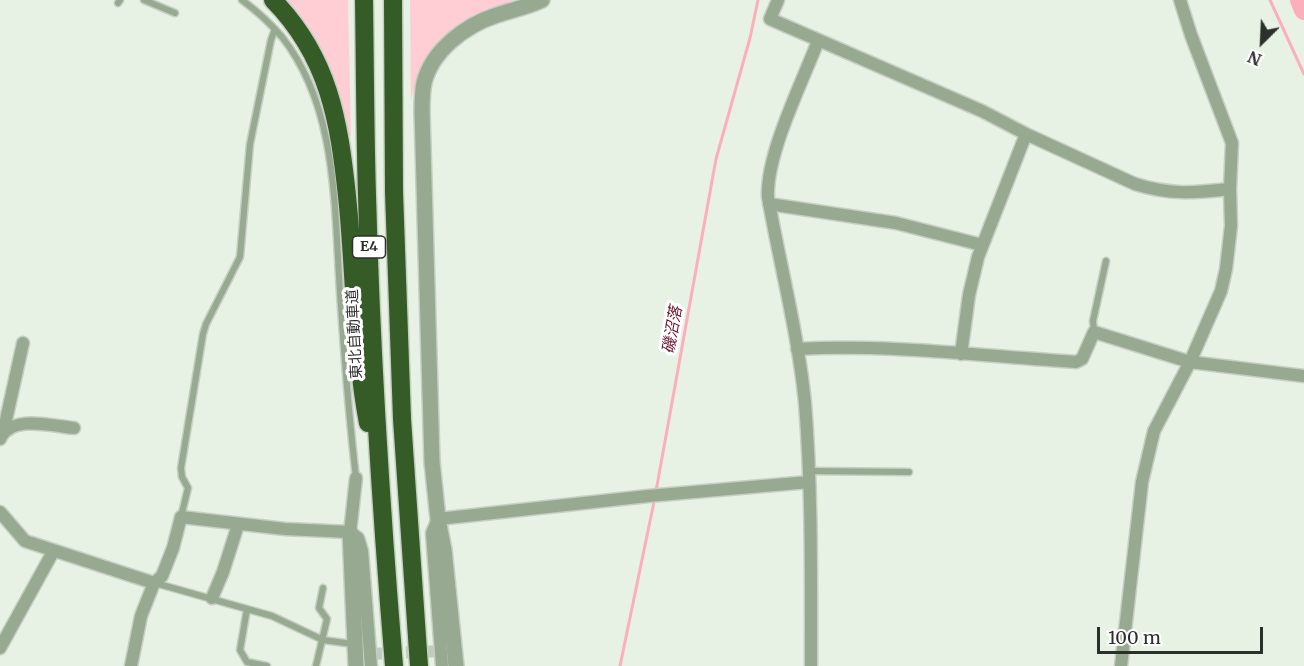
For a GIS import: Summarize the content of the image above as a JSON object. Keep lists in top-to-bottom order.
{
  "streets": {
    "highway": ["E4", "東北自動車道"]
  },
  "water": ["磯沼落"],
  "scale_bar": "100 m",
  "north": "bottom left"
}
